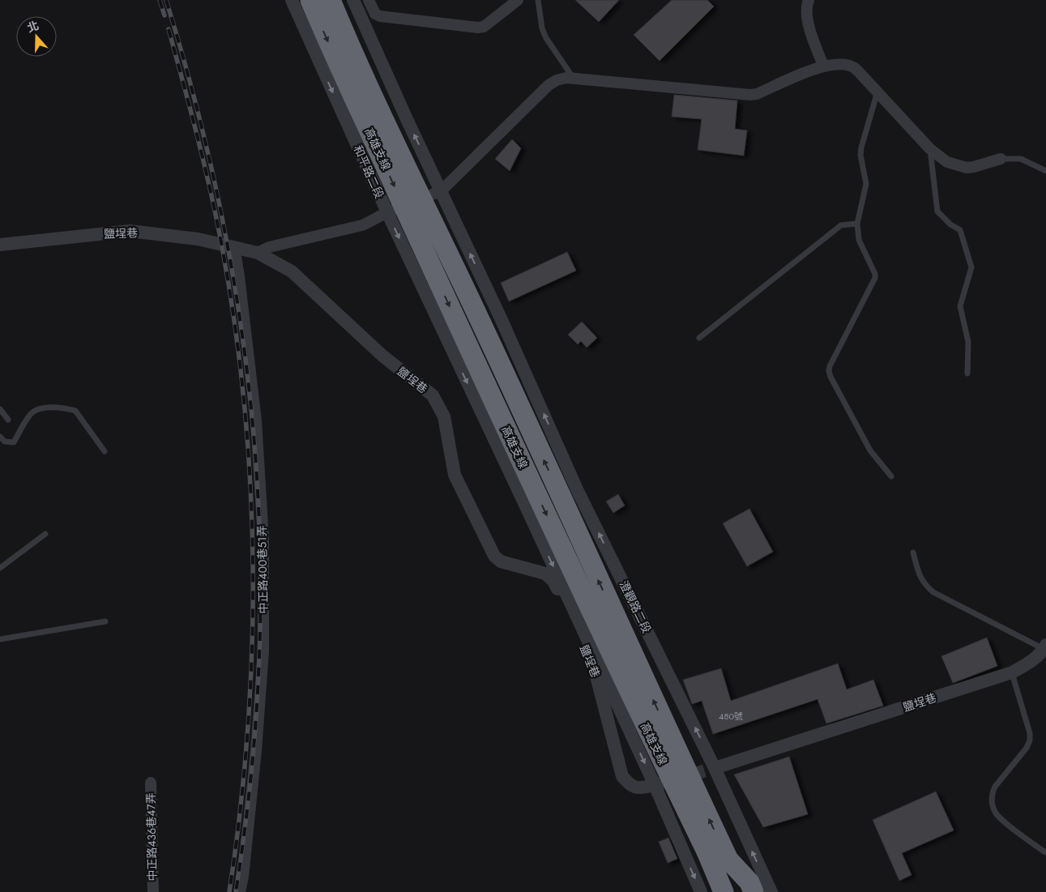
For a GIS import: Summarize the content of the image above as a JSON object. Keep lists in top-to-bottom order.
{
  "streets": {
    "highway": ["高雄支線"],
    "street": [
      "和平路二段",
      "鹽埕巷",
      "中正路400巷51弄",
      "澄觀路二段",
      "中正路436巷47弄"
    ]
  },
  "crossings": [
    ["和平路二段", "鹽埕巷"],
    ["鹽埕巷", "中正路400巷51弄"],
    ["鹽埕巷", "澄觀路二段"]
  ],
  "one_way": ["和平路二段", "澄觀路二段"],
  "house_numbers": ["480號"],
  "north": "top"
}
